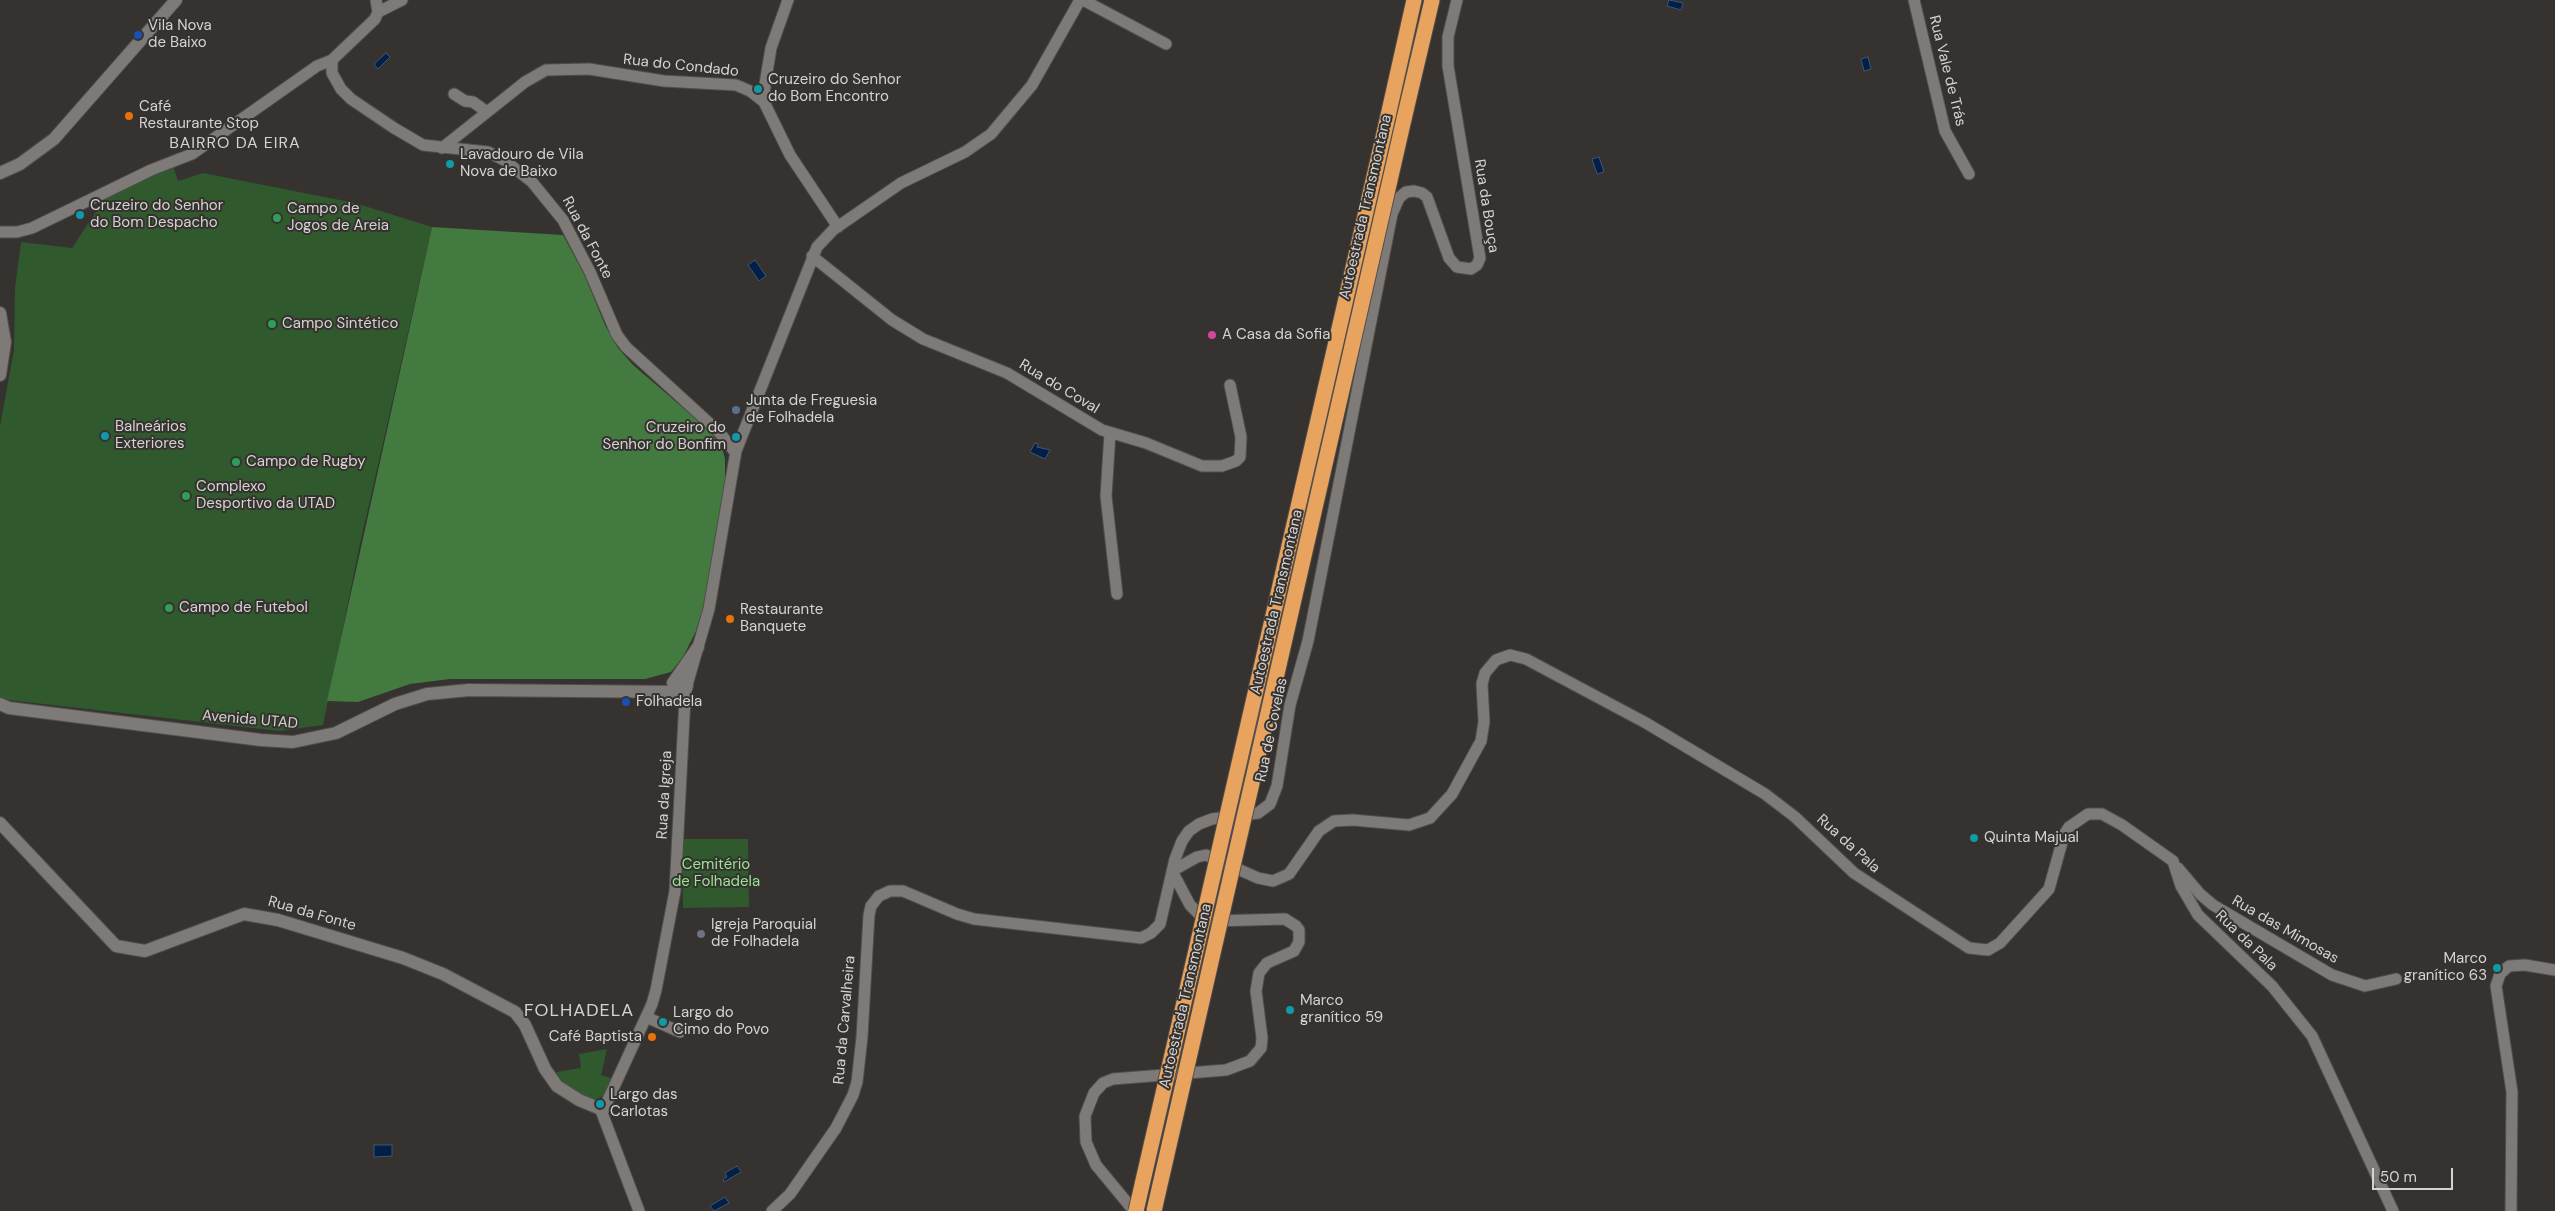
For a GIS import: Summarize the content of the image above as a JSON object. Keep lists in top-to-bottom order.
{
  "streets": {
    "highway": ["Autoestrada Transmontana"],
    "street": [
      "Rua do Condado",
      "Rua Vale de Trás",
      "Rua da Bouça",
      "Rua da Fonte",
      "Rua do Coval",
      "Avenida UTAD",
      "Rua de Covelas",
      "Rua da Igreja",
      "Rua da Pala",
      "Rua das Mimosas",
      "Rua da Carvalheira"
    ]
  },
  "crossings": [
    ["Rua do Condado", "Rua da Fonte"],
    ["Rua da Bouça", "Rua de Covelas"],
    ["Rua de Covelas", "Rua da Pala"],
    ["Rua de Covelas", "Rua da Carvalheira"],
    ["Rua da Pala", "Rua das Mimosas"]
  ],
  "districts": ["BAIRRO DA EIRA", "FOLHADELA"],
  "parks": ["Cemitério de Folhadela"],
  "places": [
    "Vila Nova de Baixo",
    "Cruzeiro do Senhor do Bom Encontro",
    "Café Restaurante Stop",
    "Lavadouro de Vila Nova de Baixo",
    "Cruzeiro do Senhor do Bom Despacho",
    "Campo de Jogos de Areia",
    "Campo Sintético",
    "A Casa da Sofia",
    "Junta de Freguesia de Folhadela",
    "Balneários Exteriores",
    "Cruzeiro do Senhor do Bonfim",
    "Campo de Rugby",
    "Complexo Desportivo da UTAD",
    "Campo de Futebol",
    "Restaurante Banquete",
    "Folhadela",
    "Quinta Majual",
    "Igreja Paroquial de Folhadela",
    "Marco granítico 63",
    "Marco granítico 59",
    "Largo do Cimo do Povo",
    "Café Baptista",
    "Largo das Carlotas"
  ],
  "scale_bar": "50 m"
}
